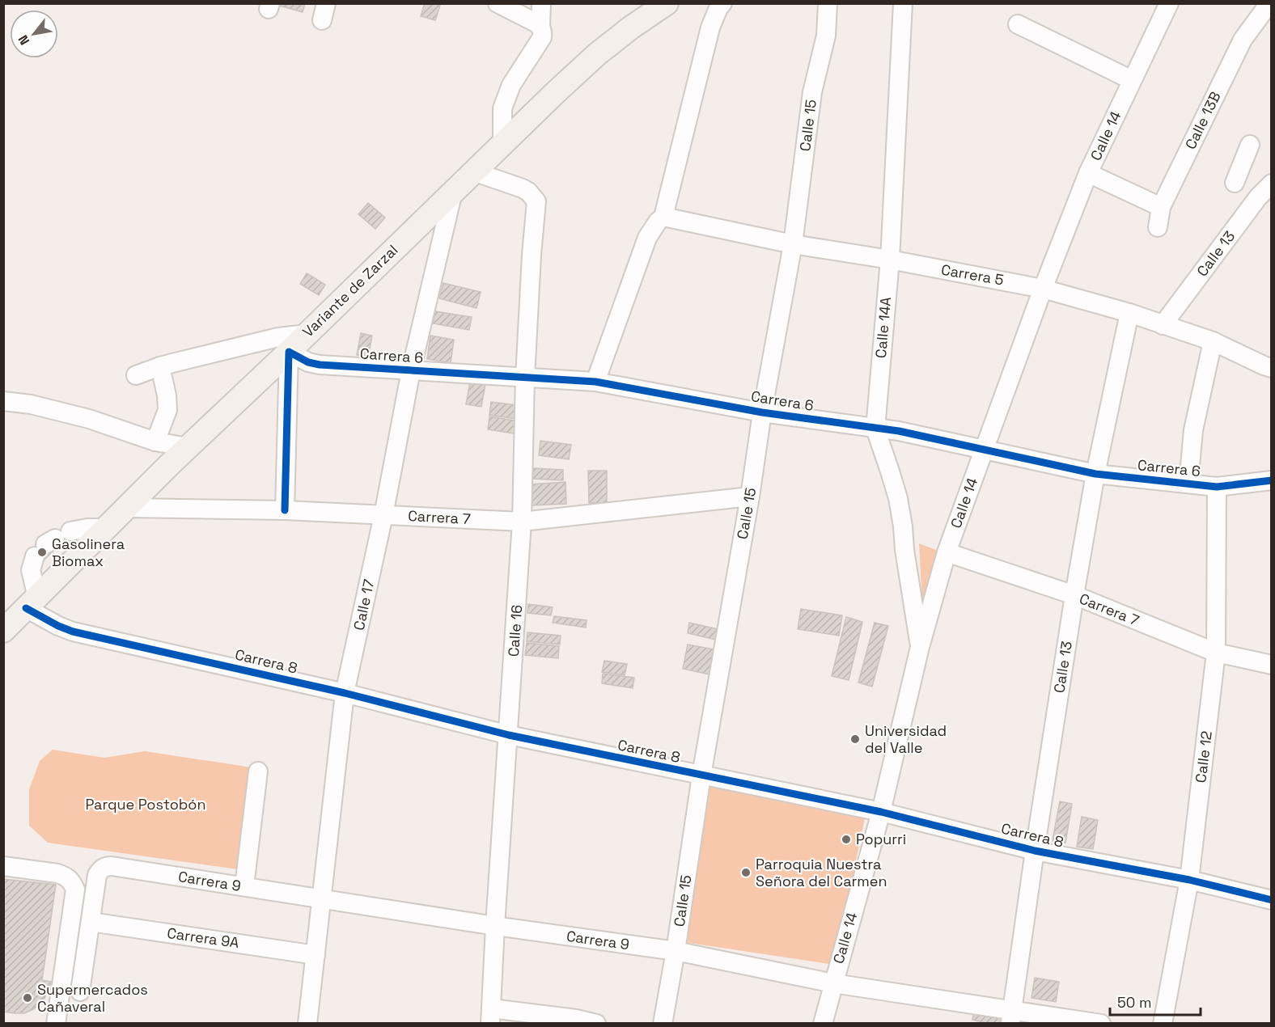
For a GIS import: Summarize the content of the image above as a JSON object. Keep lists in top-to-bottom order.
{
  "streets": {
    "main road": ["Variante de Zarzal"],
    "street": [
      "Calle 13B",
      "Calle 15",
      "Calle 14",
      "Calle 13",
      "Carrera 5",
      "Calle 14A",
      "Carrera 6",
      "Carrera 7",
      "Calle 17",
      "Calle 16",
      "Carrera 8",
      "Calle 12",
      "Carrera 9",
      "Carrera 9A"
    ]
  },
  "crossings": [
    ["Calle 15", "Carrera 5"],
    ["Calle 15", "Carrera 6"],
    ["Calle 15", "Carrera 7"],
    ["Calle 15", "Carrera 8"],
    ["Calle 15", "Carrera 9"],
    ["Calle 14", "Carrera 5"],
    ["Calle 14", "Calle 14A"],
    ["Calle 14", "Carrera 6"],
    ["Calle 14", "Carrera 7"],
    ["Calle 14", "Carrera 8"],
    ["Calle 14", "Carrera 9"],
    ["Calle 13", "Carrera 5"],
    ["Calle 13", "Carrera 6"],
    ["Calle 13", "Carrera 7"],
    ["Calle 13", "Carrera 8"],
    ["Calle 13", "Carrera 9"],
    ["Carrera 5", "Calle 14A"],
    ["Variante de Zarzal", "Carrera 6"],
    ["Variante de Zarzal", "Carrera 7"],
    ["Variante de Zarzal", "Calle 17"],
    ["Variante de Zarzal", "Calle 16"],
    ["Variante de Zarzal", "Carrera 8"],
    ["Calle 14A", "Carrera 6"],
    ["Carrera 6", "Calle 17"],
    ["Carrera 6", "Calle 16"],
    ["Carrera 6", "Calle 12"],
    ["Carrera 7", "Calle 17"],
    ["Carrera 7", "Calle 16"],
    ["Carrera 7", "Calle 12"],
    ["Calle 17", "Carrera 8"],
    ["Calle 17", "Carrera 9"],
    ["Calle 17", "Carrera 9A"],
    ["Calle 16", "Carrera 8"],
    ["Calle 16", "Carrera 9"],
    ["Carrera 8", "Calle 12"],
    ["Carrera 9", "Carrera 9A"]
  ],
  "parks": ["Parque Postobón"],
  "places": [
    "Gasolinera Biomax",
    "Universidad del Valle",
    "Popurri",
    "Parroquia Nuestra Señora del Carmen",
    "Supermercados Cañaveral"
  ],
  "scale_bar": "50 m",
  "north": "bottom left"
}
